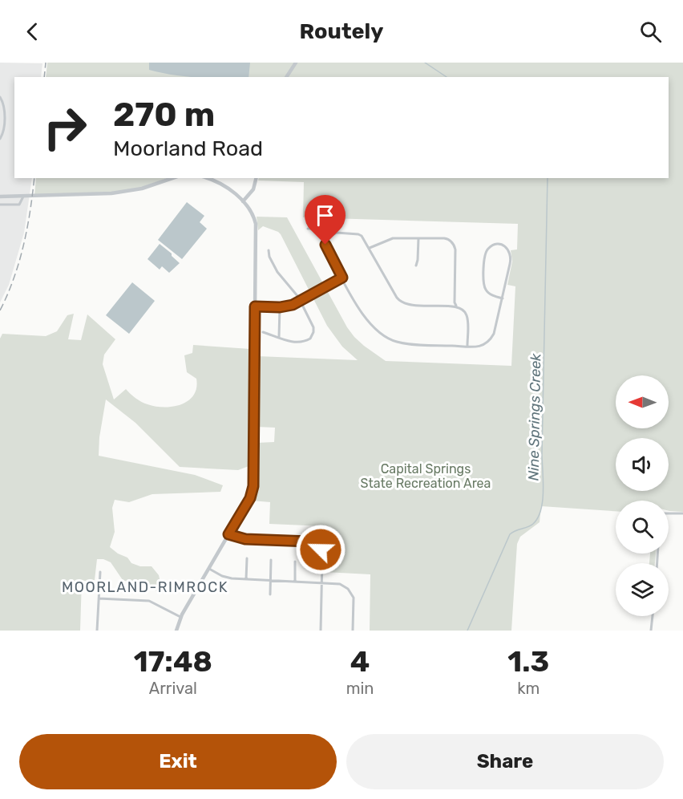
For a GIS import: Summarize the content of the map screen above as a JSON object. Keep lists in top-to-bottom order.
{
  "districts": ["MOORLAND-RIMROCK"],
  "water": ["Nine Springs Creek"],
  "parks": ["Capital Springs State Recreation Area"],
  "north": "left",
  "page": {
    "header": "Routely",
    "turn": ["270 m", "Moorland Road"],
    "eta": [
      "17:48",
      "Arrival",
      "4",
      "min",
      "1.3",
      "km"
    ],
    "buttons": ["Exit", "Share"]
  }
}
